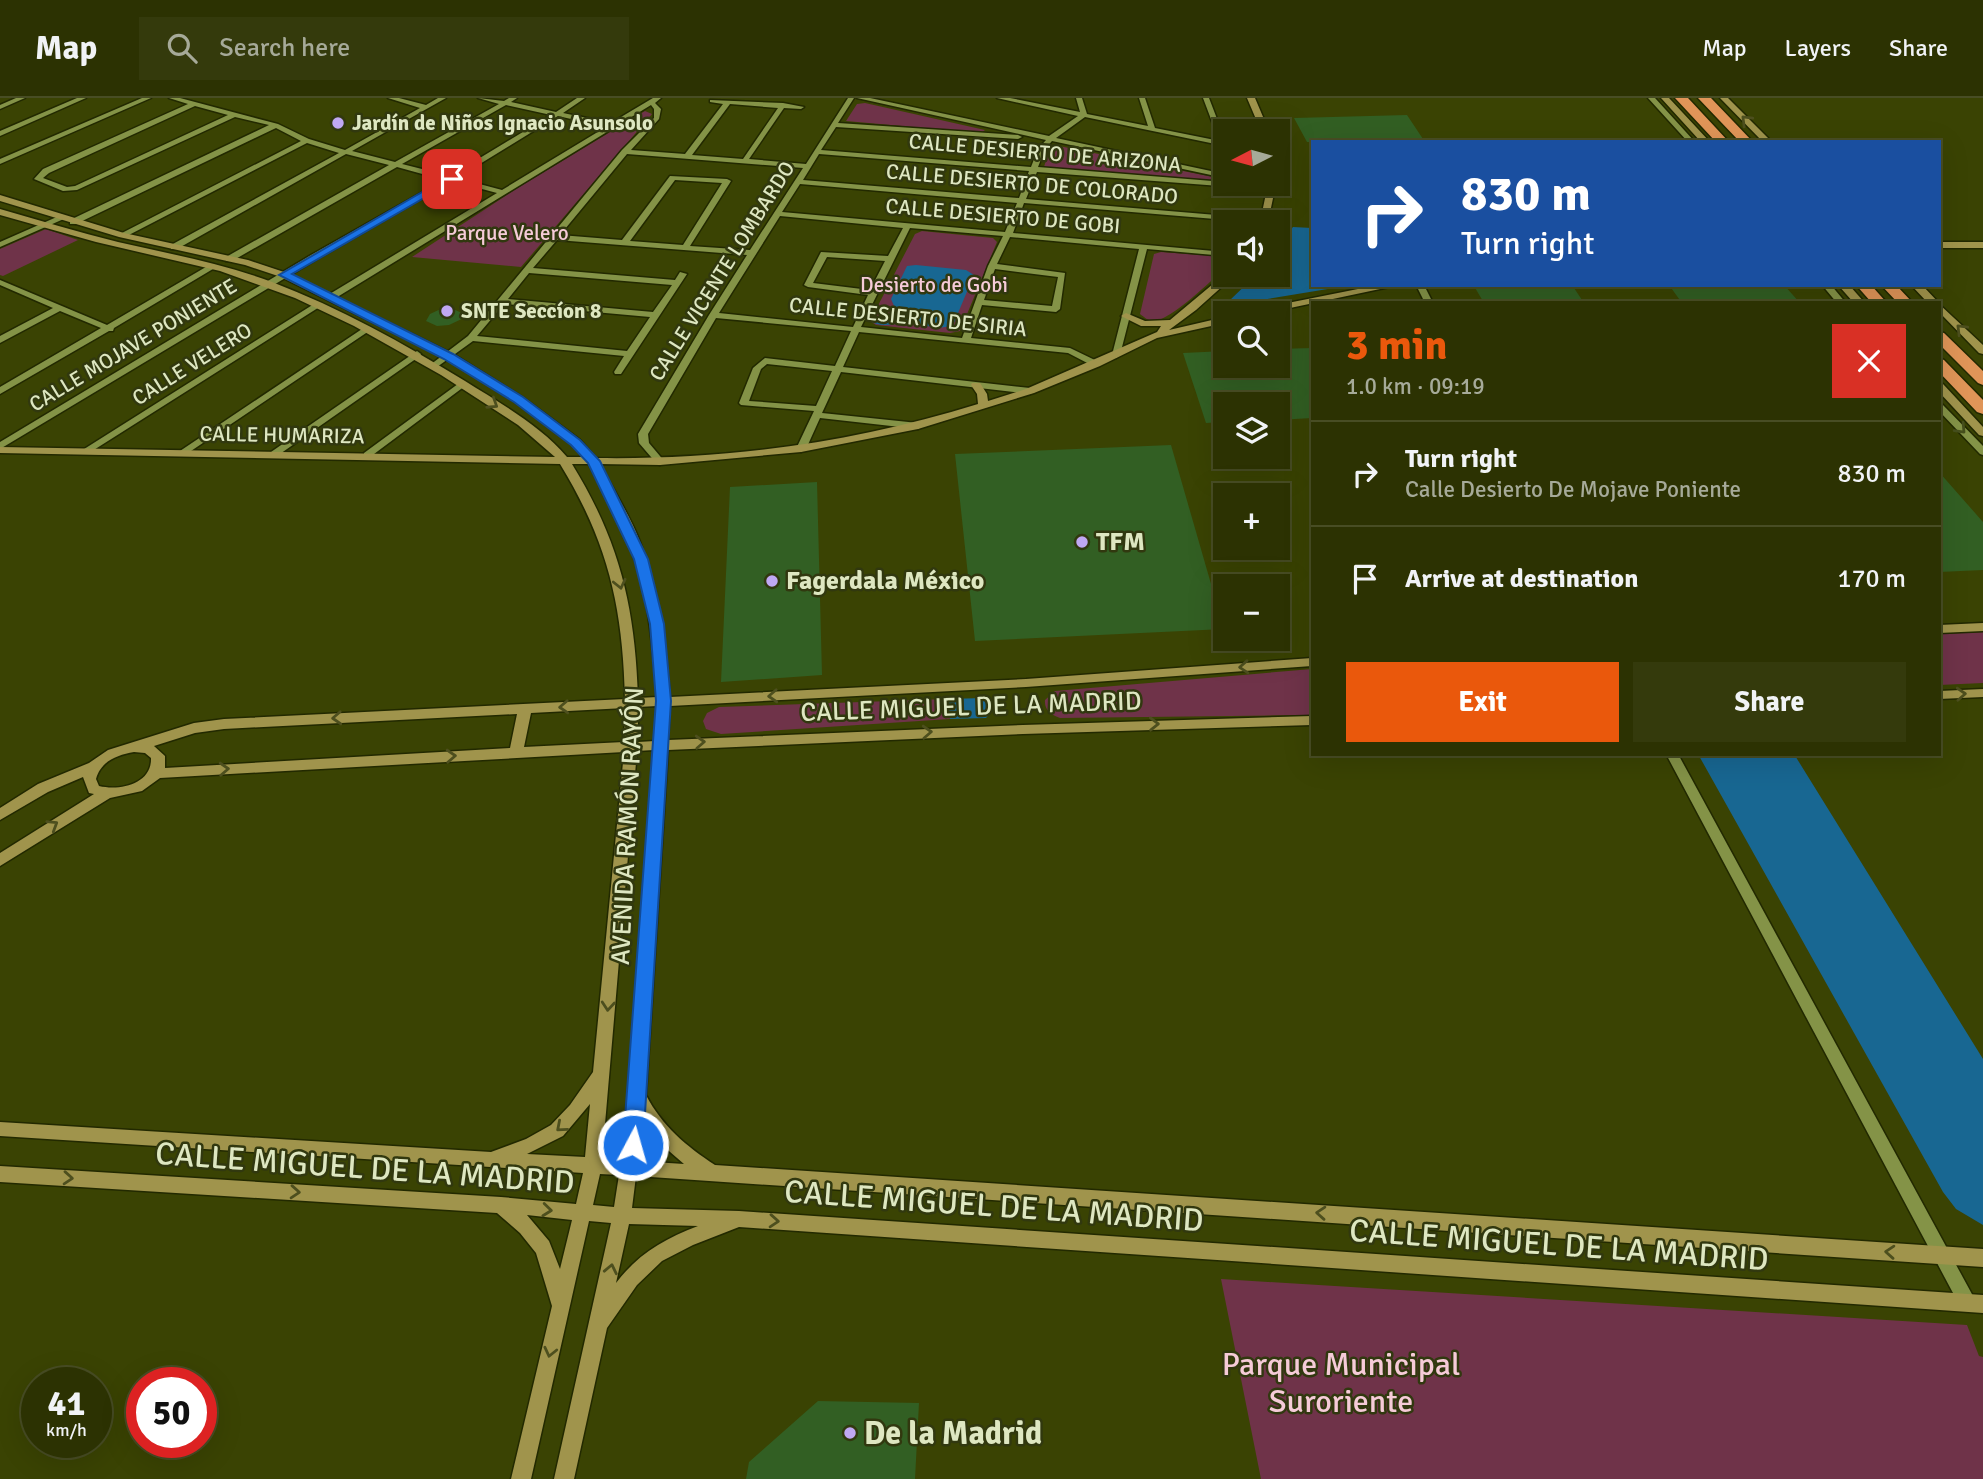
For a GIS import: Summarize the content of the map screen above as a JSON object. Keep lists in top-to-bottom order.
{
  "streets": {
    "main road": ["CALLE HUMARIZA", "CALLE MIGUEL DE LA MADRID", "AVENIDA RAMÓN RAYÓN"],
    "street": [
      "CALLE DESIERTO DE ARIZONA",
      "CALLE DESIERTO DE COLORADO",
      "CALLE DESIERTO DE GOBI",
      "CALLE VICENTE LOMBARDO",
      "CALLE DESIERTO DE SIRIA",
      "CALLE MOJAVE PONIENTE",
      "CALLE VELERO"
    ]
  },
  "crossings": [
    ["CALLE DESIERTO DE ARIZONA", "CALLE VICENTE LOMBARDO"],
    ["CALLE DESIERTO DE COLORADO", "CALLE VICENTE LOMBARDO"],
    ["CALLE DESIERTO DE GOBI", "CALLE VICENTE LOMBARDO"],
    ["CALLE DESIERTO DE GOBI", "CALLE DESIERTO DE SIRIA"],
    ["CALLE VICENTE LOMBARDO", "CALLE DESIERTO DE SIRIA"],
    ["CALLE VICENTE LOMBARDO", "CALLE HUMARIZA"],
    ["CALLE DESIERTO DE SIRIA", "CALLE HUMARIZA"],
    ["CALLE MOJAVE PONIENTE", "CALLE HUMARIZA"],
    ["CALLE MOJAVE PONIENTE", "AVENIDA RAMÓN RAYÓN"],
    ["CALLE VELERO", "CALLE HUMARIZA"],
    ["CALLE VELERO", "AVENIDA RAMÓN RAYÓN"],
    ["CALLE HUMARIZA", "AVENIDA RAMÓN RAYÓN"],
    ["CALLE MIGUEL DE LA MADRID", "AVENIDA RAMÓN RAYÓN"]
  ],
  "parks": ["Parque Velero", "Desierto de Gobi", "Parque Municipal Suroriente"],
  "places": [
    "Jardín de Niños Ignacio Asunsolo",
    "SNTE Seccíon 8",
    "TFM",
    "Fagerdala México",
    "De la Madrid"
  ],
  "north": "left",
  "page": {
    "header": "Map",
    "search": "Search here",
    "nav": ["Map", "Layers", "Share"],
    "map_buttons": ["+", "−"],
    "turn": ["830 m", "Turn right"],
    "heading": ["3 min", "1.0 km · 09:19"],
    "list": [
      {
        "name": "Turn right",
        "note": "Calle Desierto De Mojave Poniente",
        "value": "830 m"
      },
      {
        "name": "Arrive at destination",
        "value": "170 m"
      }
    ],
    "buttons": ["Exit", "Share"],
    "speed": "41 km/h",
    "limit": "50"
  }
}
